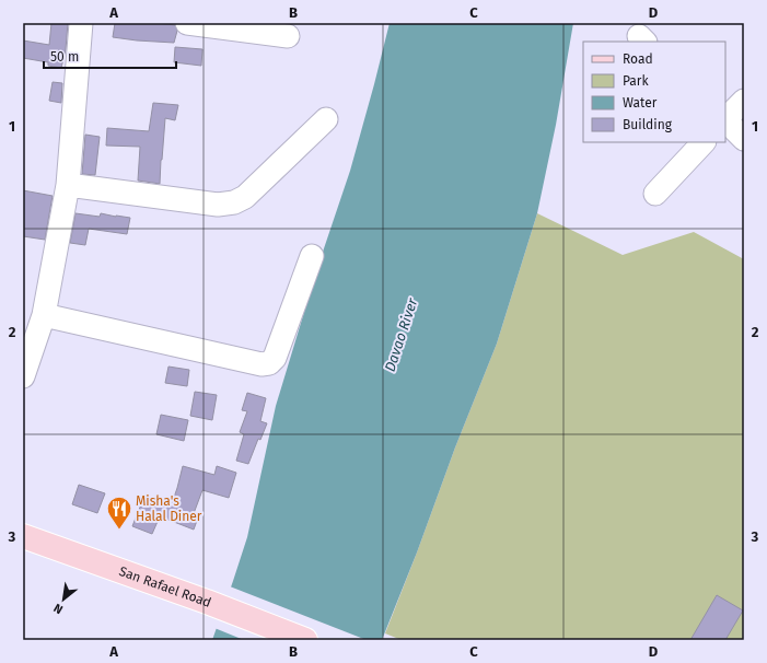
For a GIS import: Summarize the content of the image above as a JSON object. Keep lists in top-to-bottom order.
{
  "streets": {
    "main road": ["San Rafael Road"]
  },
  "water": ["Davao River"],
  "places": {
    "restaurant": ["Misha's Halal Diner"]
  },
  "legend": [
    "Road",
    "Park",
    "Water",
    "Building"
  ],
  "scale_bar": "50 m",
  "north": "bottom left",
  "grid": {
    "columns": [
      "A",
      "B",
      "C",
      "D"
    ],
    "rows": ["1", "2", "3"]
  }
}
